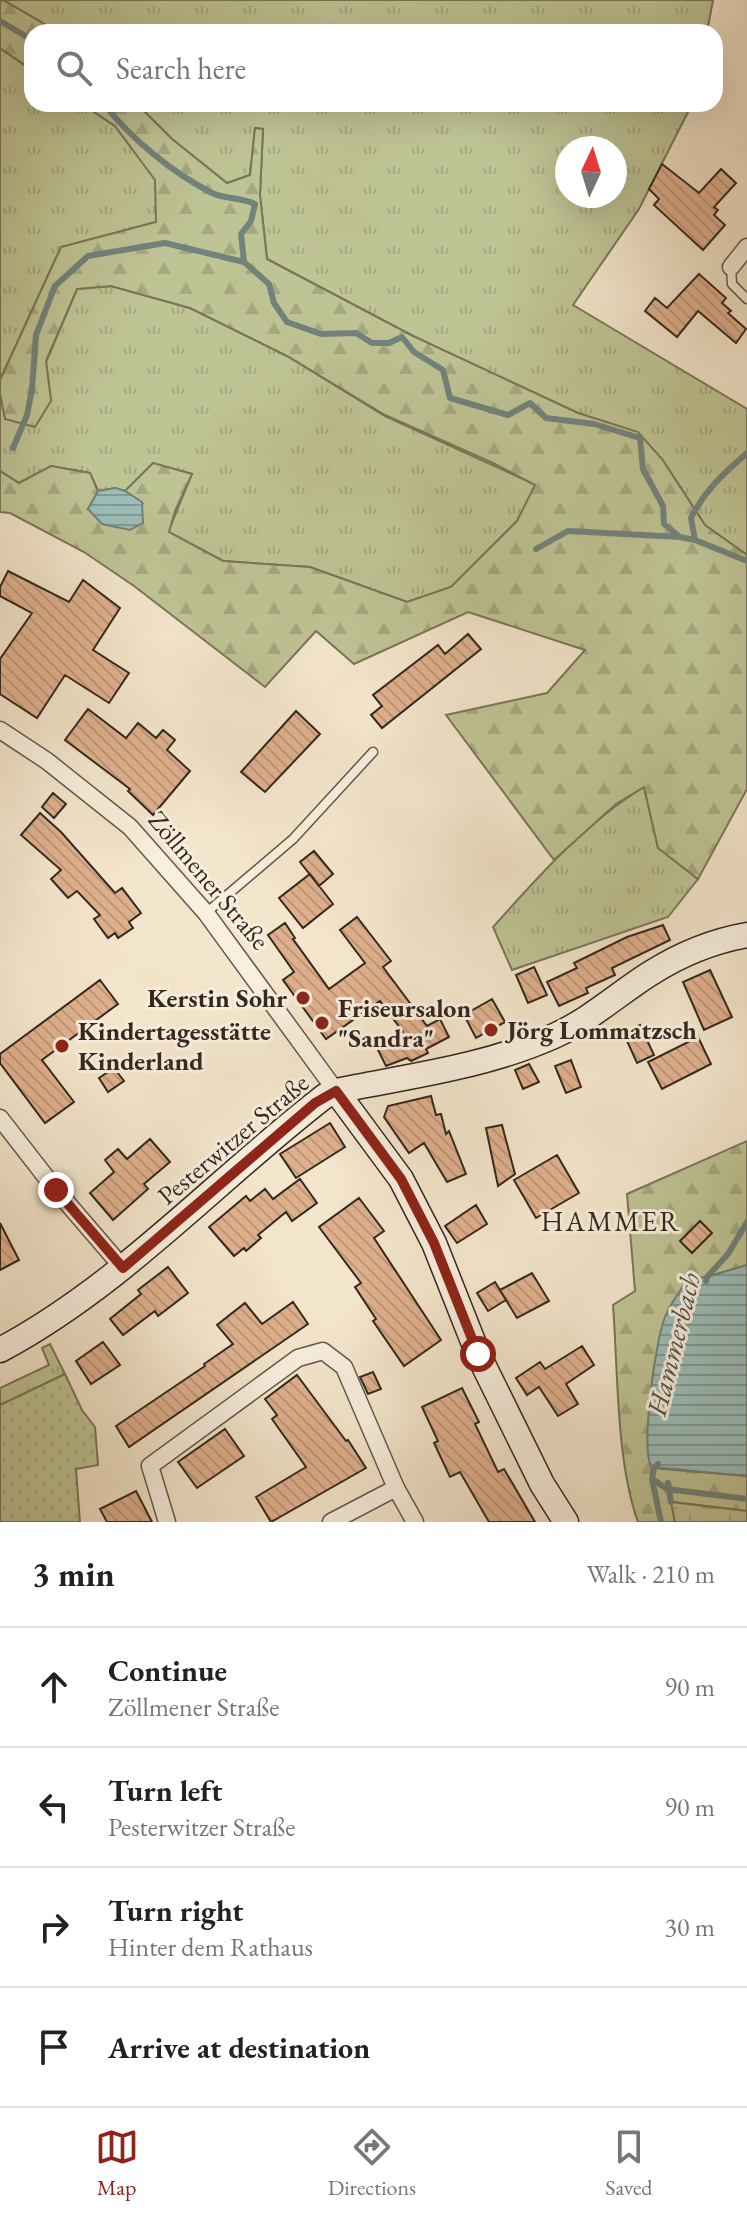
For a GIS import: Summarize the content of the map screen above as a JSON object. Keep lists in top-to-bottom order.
{
  "streets": {
    "street": ["Zöllmener Straße", "Pesterwitzer Straße"]
  },
  "crossings": [
    ["Zöllmener Straße", "Pesterwitzer Straße"]
  ],
  "districts": ["HAMMER"],
  "water": ["Hammerbach"],
  "places": [
    "Kerstin Sohr",
    "Friseursalon \"Sandra\"",
    "Jörg Lommatzsch",
    "Kindertagesstätte Kinderland"
  ],
  "north": "top",
  "page": {
    "search": "Search here",
    "heading": ["3 min", "Walk · 210 m"],
    "list": [
      ["Continue", "Zöllmener Straße", "90 m"],
      ["Turn left", "Pesterwitzer Straße", "90 m"],
      ["Turn right", "Hinter dem Rathaus", "30 m"],
      "Arrive at destination"
    ],
    "nav": ["Map", "Directions", "Saved"]
  }
}
